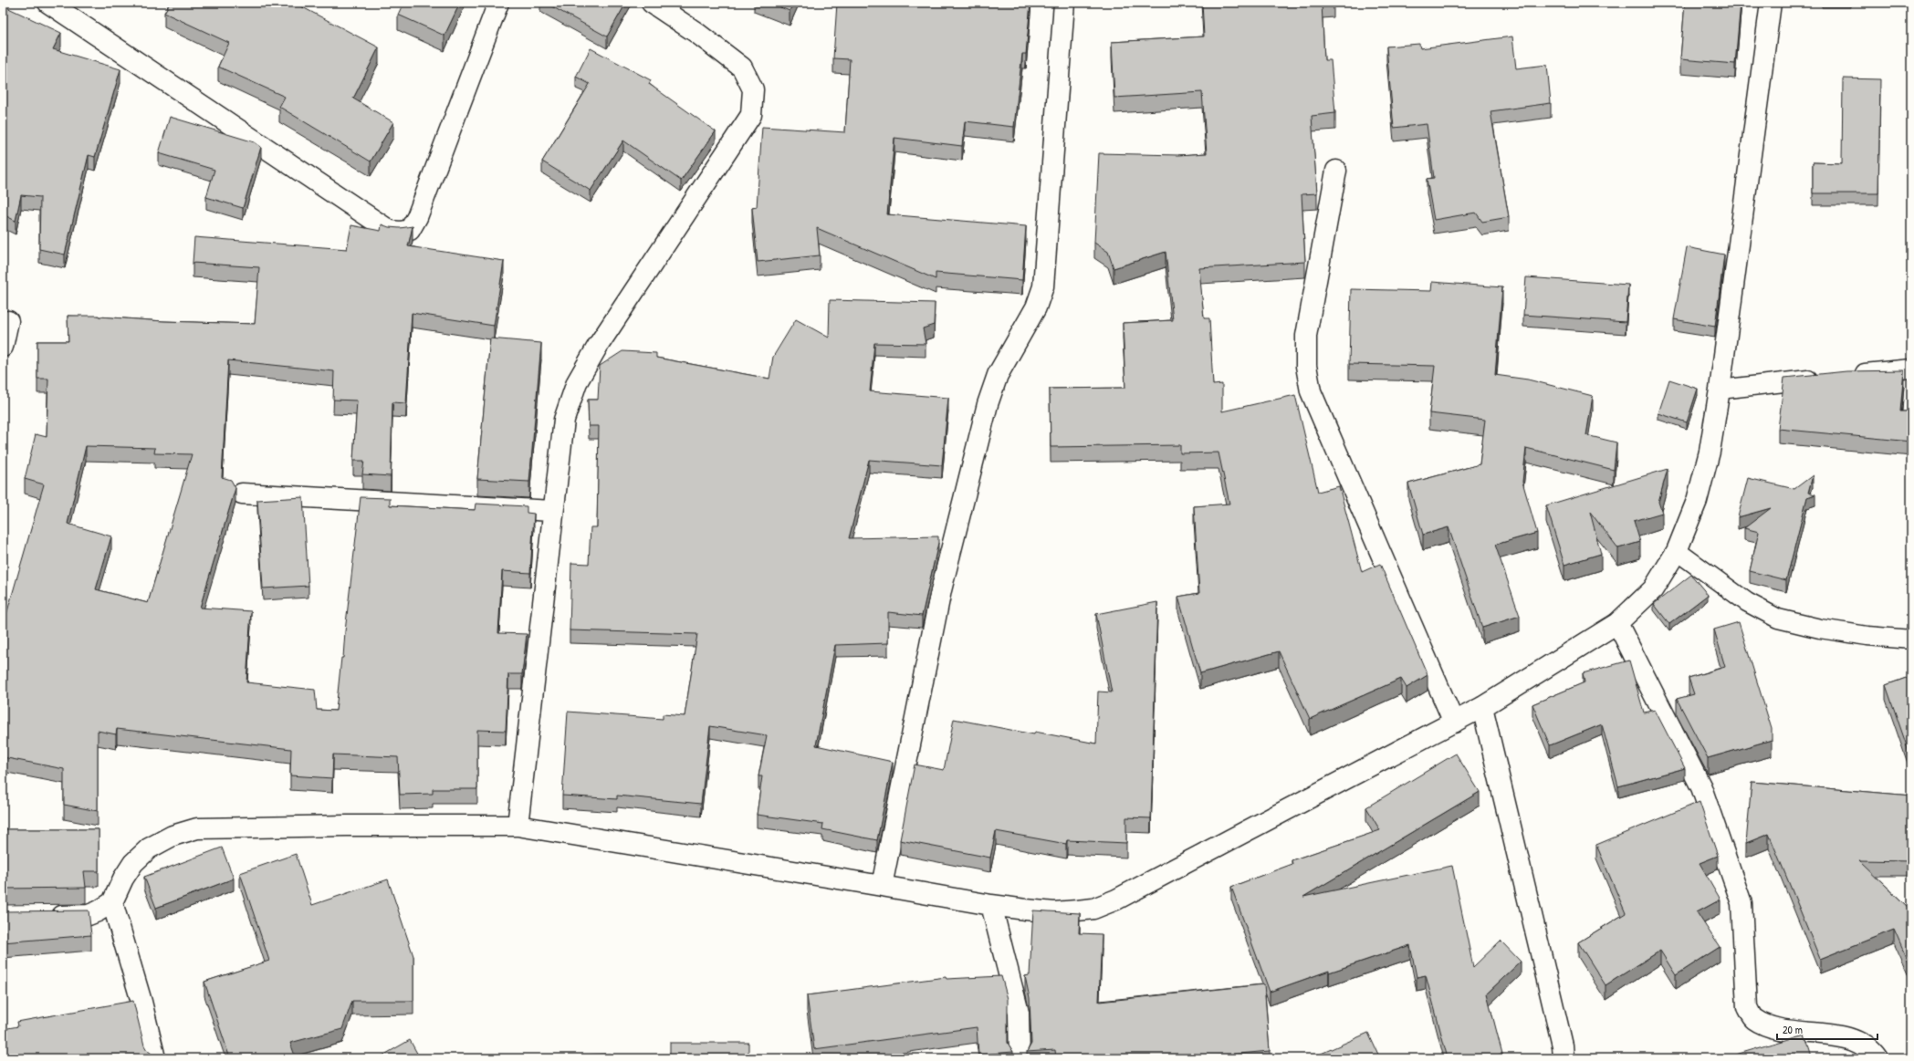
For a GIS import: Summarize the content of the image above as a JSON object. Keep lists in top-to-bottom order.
{
  "scale_bar": "20 m"
}
